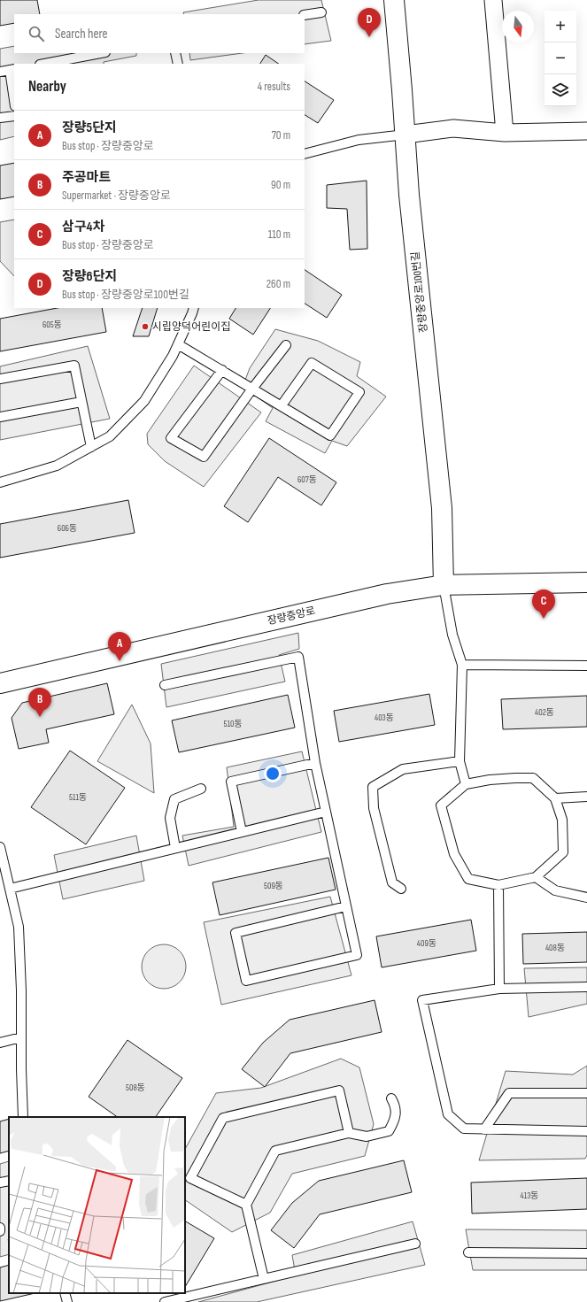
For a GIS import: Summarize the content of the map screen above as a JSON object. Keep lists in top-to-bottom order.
{
  "streets": {
    "street": ["장량중앙로100번길", "장량중앙로"]
  },
  "crossings": [
    ["장량중앙로100번길", "장량중앙로"]
  ],
  "places": ["시립양덕어린이집"],
  "house_numbers": [
    "605동",
    "607동",
    "606동",
    "402동",
    "403동",
    "510동",
    "511동",
    "509동",
    "409동",
    "408동",
    "508동",
    "413동"
  ],
  "north": "bottom",
  "page": {
    "pins": [
      "D",
      "C",
      "A",
      "B"
    ],
    "map_buttons": ["+", "−"],
    "search": "Search here",
    "heading": ["Nearby", "4 results"],
    "list": [
      {
        "mark": "A",
        "name": "장량5단지",
        "note": "Bus stop · 장량중앙로",
        "value": "70 m"
      },
      {
        "mark": "B",
        "name": "주공마트",
        "note": "Supermarket · 장량중앙로",
        "value": "90 m"
      },
      {
        "mark": "C",
        "name": "삼구4차",
        "note": "Bus stop · 장량중앙로",
        "value": "110 m"
      },
      {
        "mark": "D",
        "name": "장량6단지",
        "note": "Bus stop · 장량중앙로100번길",
        "value": "260 m"
      }
    ]
  }
}
